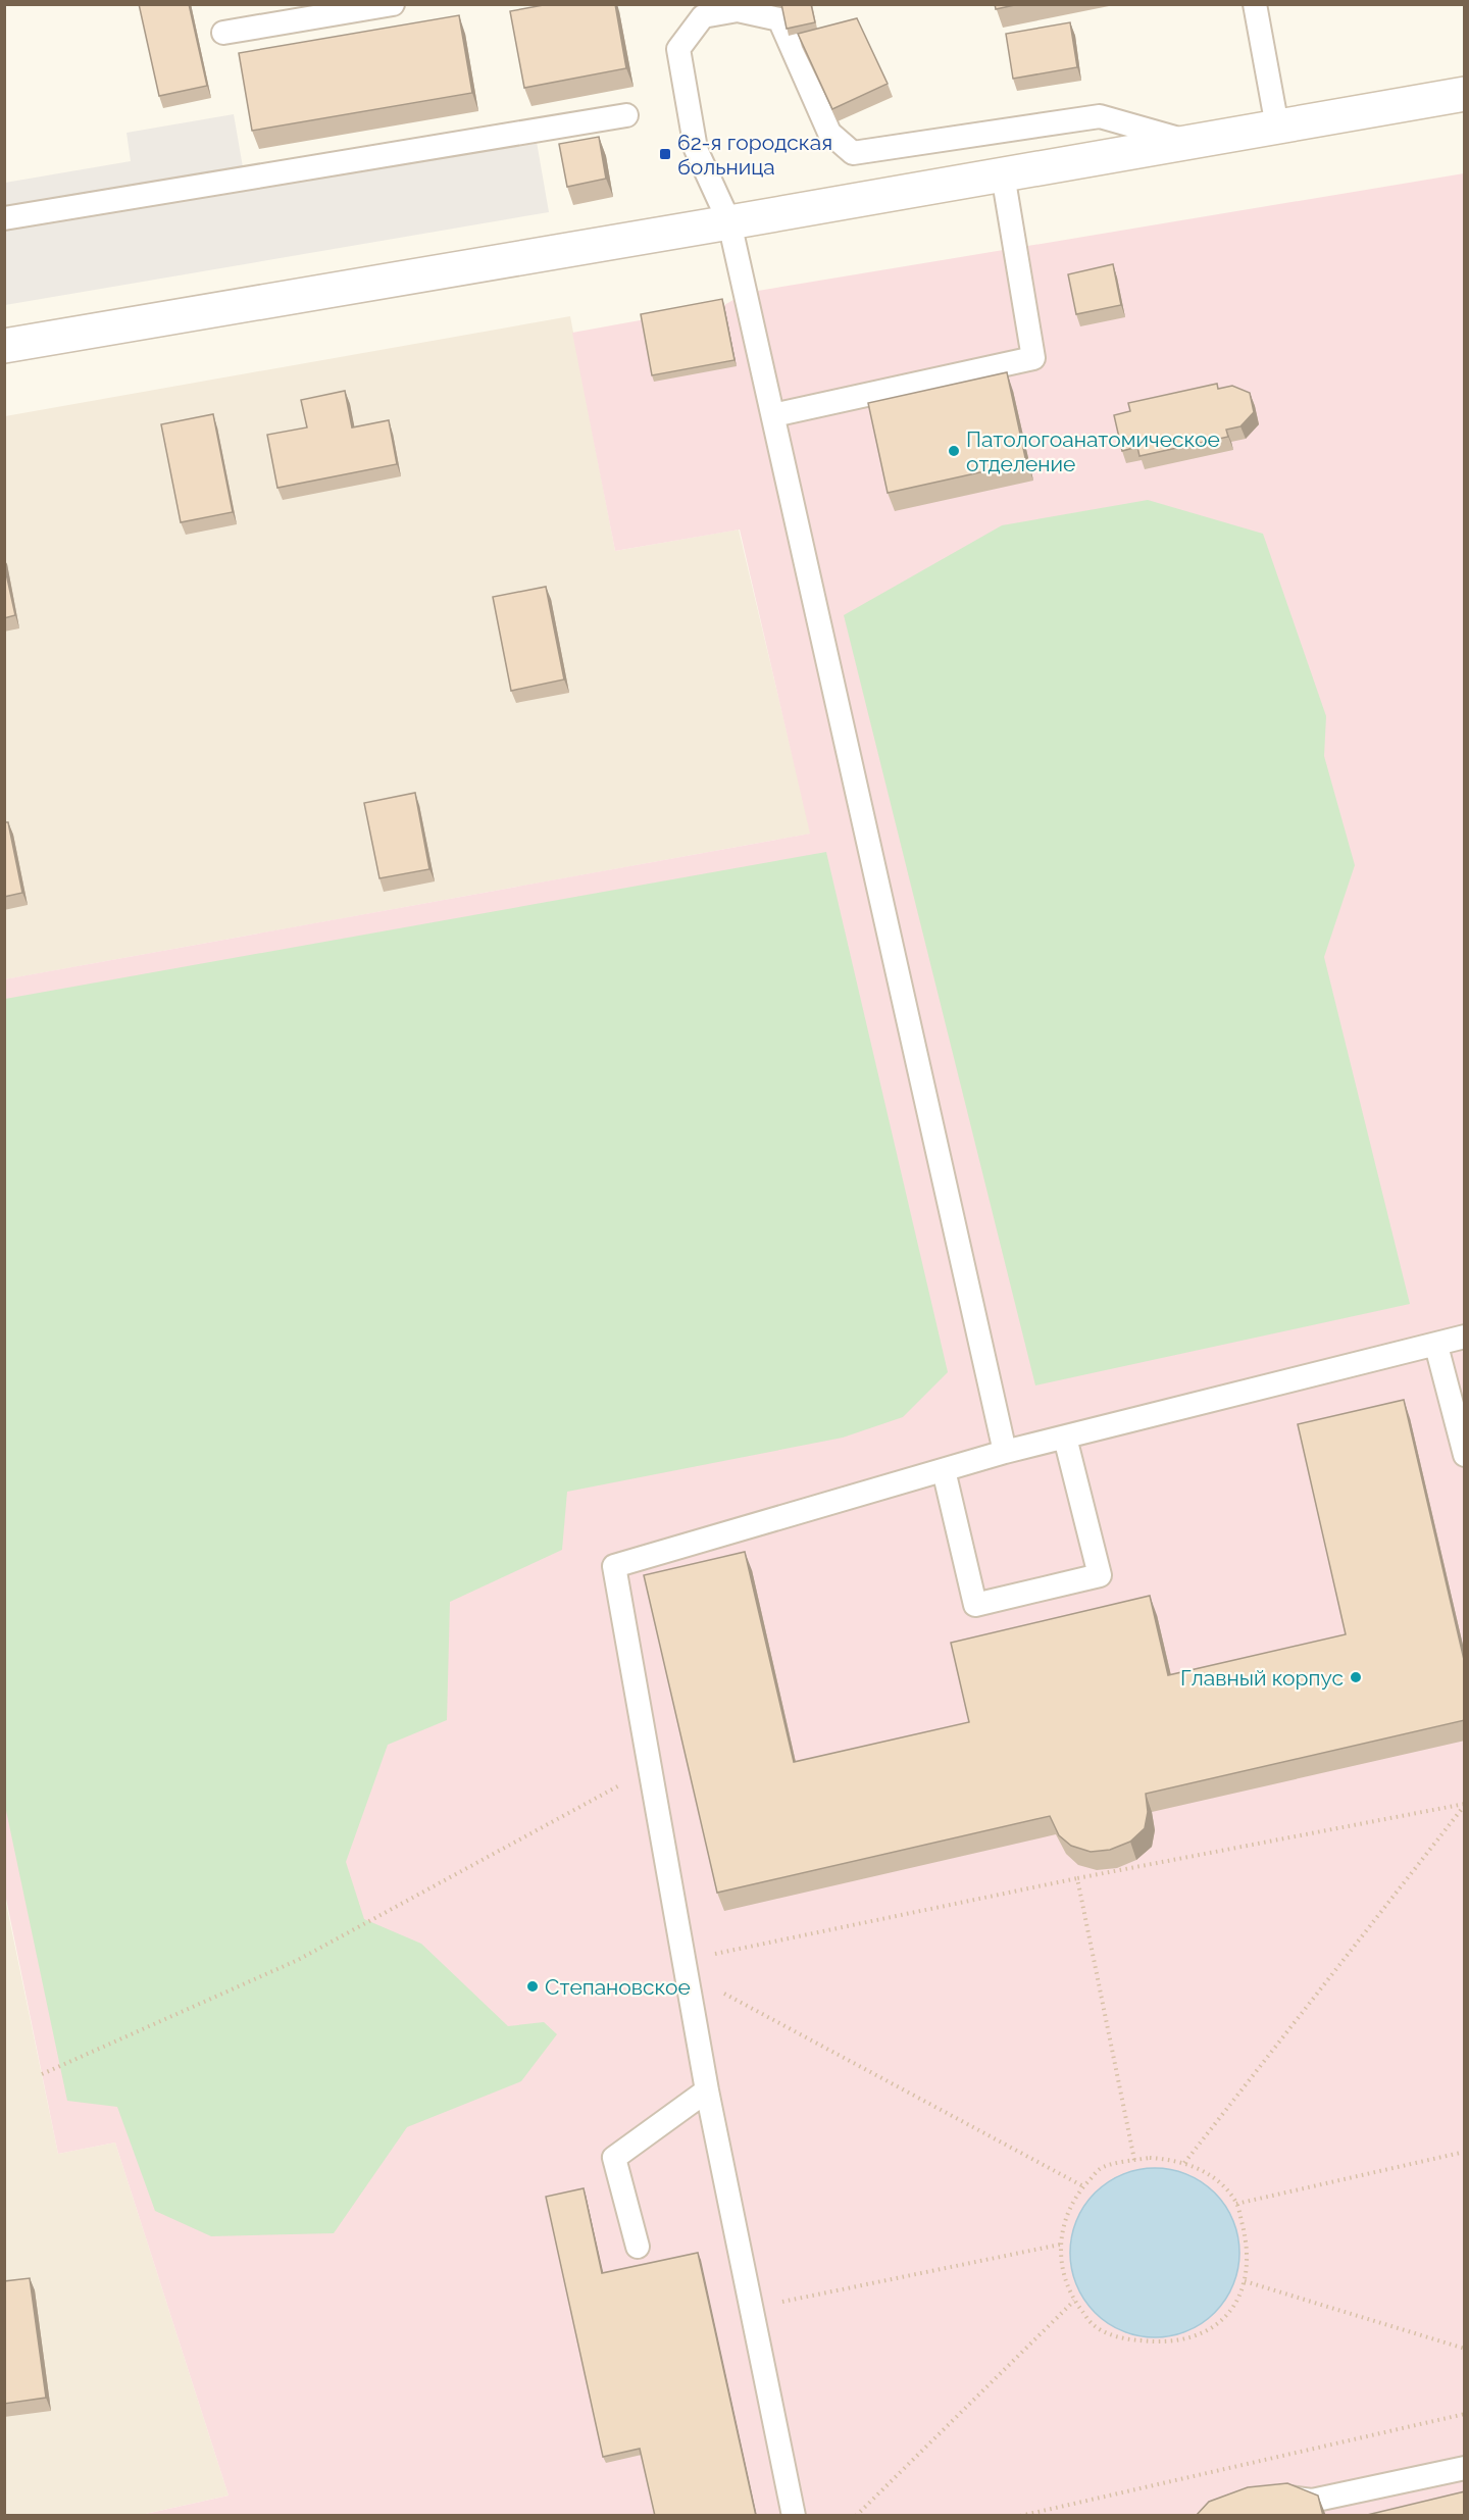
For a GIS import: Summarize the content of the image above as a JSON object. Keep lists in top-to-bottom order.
{
  "places": {
    "transit": ["62-я городская больница"],
    "other": ["Патологоанатомическое отделение", "Главный корпус", "Степановское"]
  }
}
